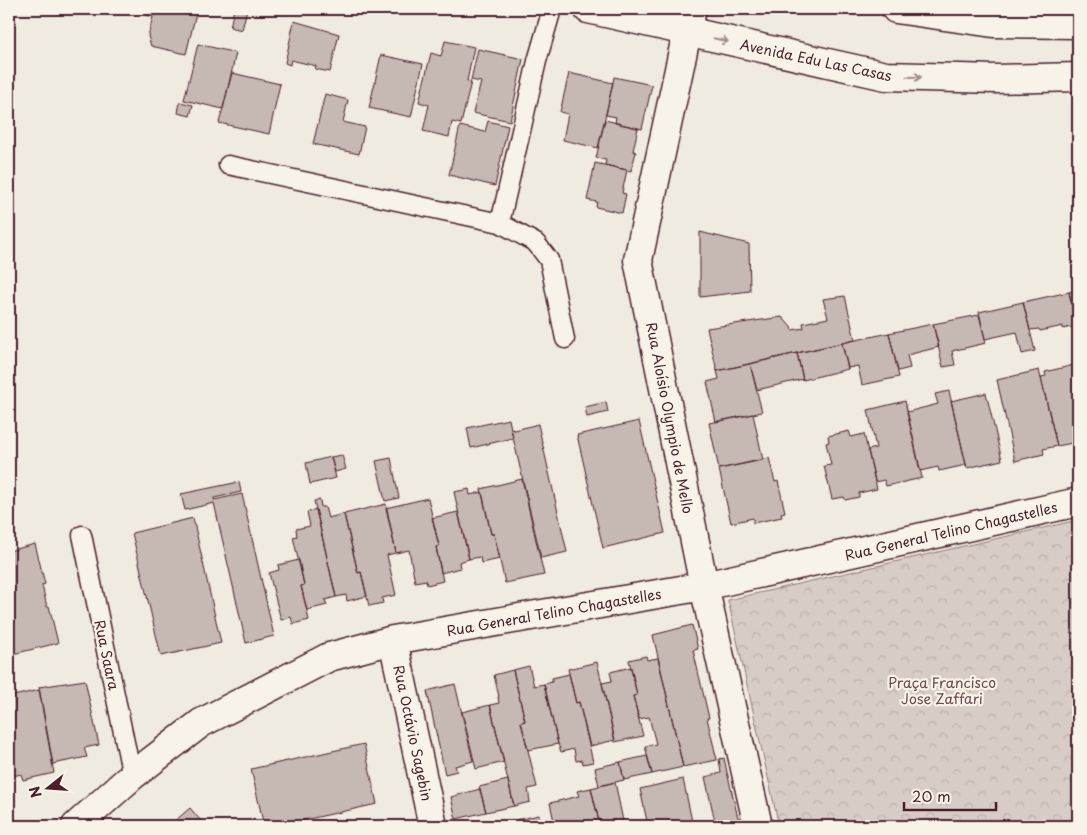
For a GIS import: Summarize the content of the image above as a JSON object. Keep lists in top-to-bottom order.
{
  "streets": {
    "street": [
      "Avenida Edu Las Casas",
      "Rua Aloísio Olympio de Mello",
      "Rua General Telino Chagastelles",
      "Rua Octávio Sagebin"
    ],
    "lane": ["Rua Saara"]
  },
  "crossings": [
    ["Avenida Edu Las Casas", "Rua Aloísio Olympio de Mello"],
    ["Rua Aloísio Olympio de Mello", "Rua General Telino Chagastelles"],
    ["Rua General Telino Chagastelles", "Rua Saara"],
    ["Rua General Telino Chagastelles", "Rua Octávio Sagebin"]
  ],
  "parks": ["Praça Francisco Jose Zaffari"],
  "scale_bar": "20 m",
  "north": "left"
}
